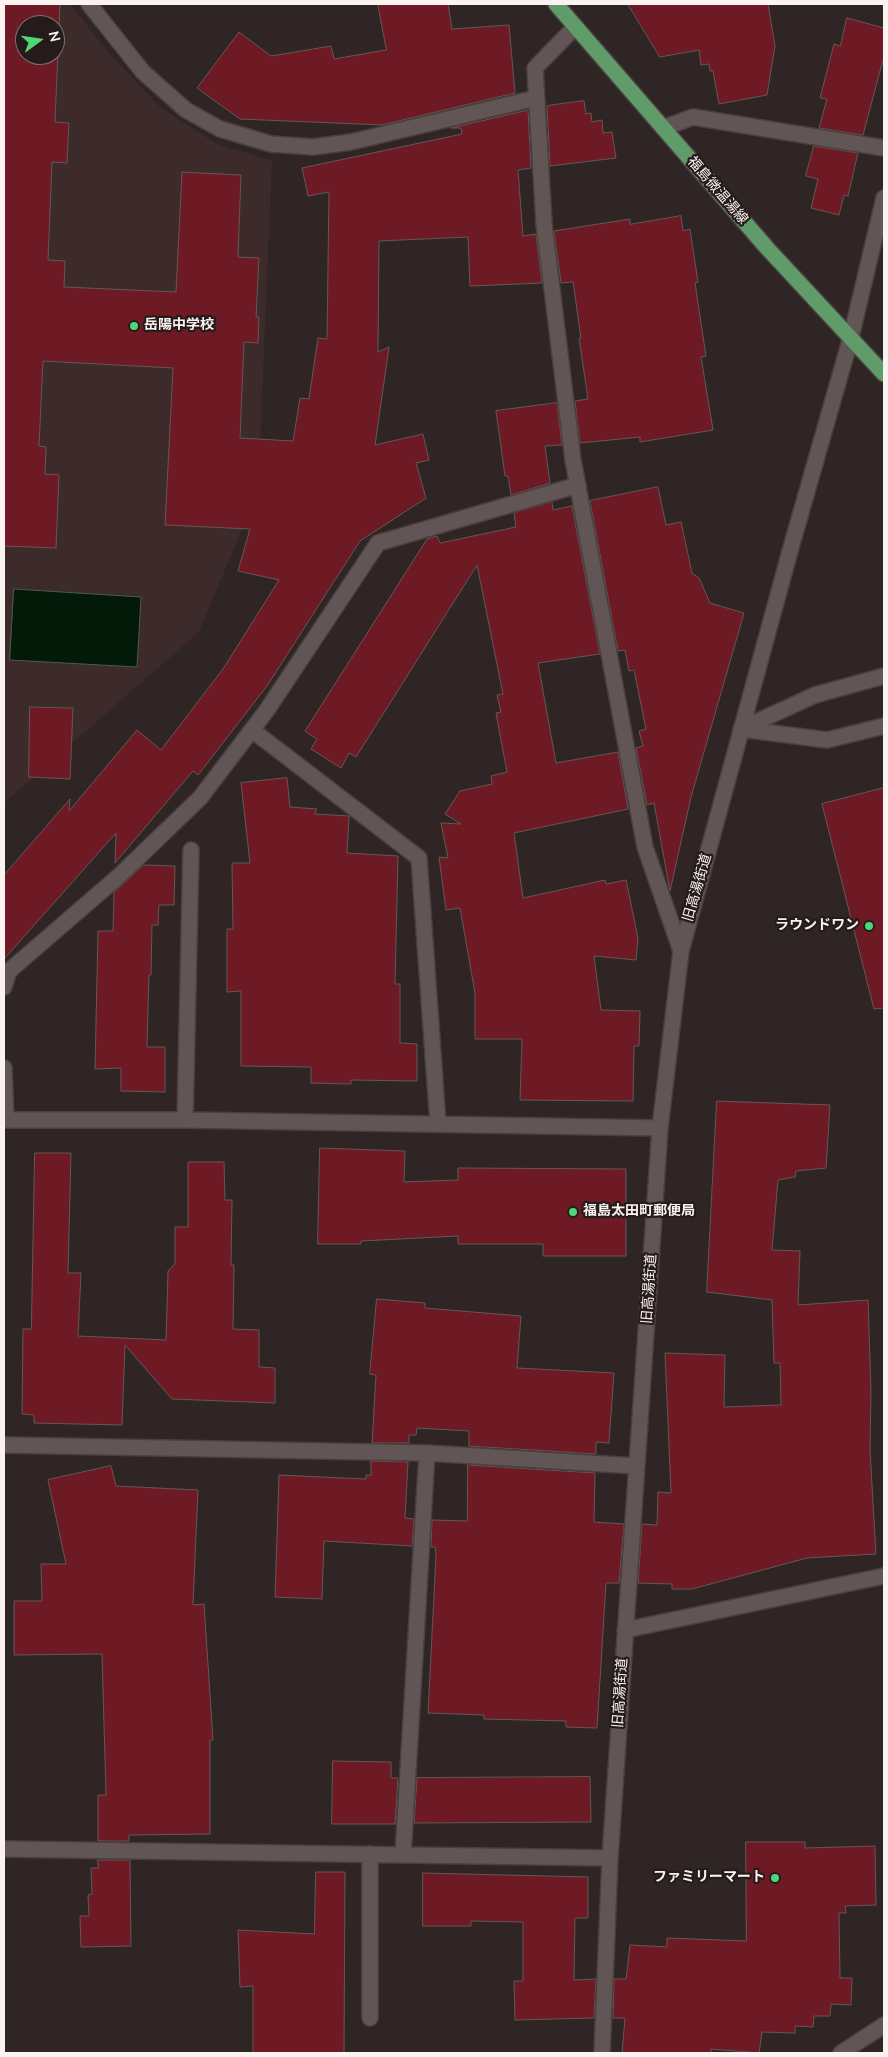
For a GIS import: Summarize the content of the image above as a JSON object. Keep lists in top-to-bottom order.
{
  "streets": {
    "main road": ["福島微温湯線"],
    "street": ["旧高湯街道"]
  },
  "crossings": [
    ["福島微温湯線", "旧高湯街道"]
  ],
  "places": [
    "岳陽中学校",
    "ラウンドワン",
    "福島太田町郵便局",
    "ファミリーマート"
  ],
  "north": "right"
}
